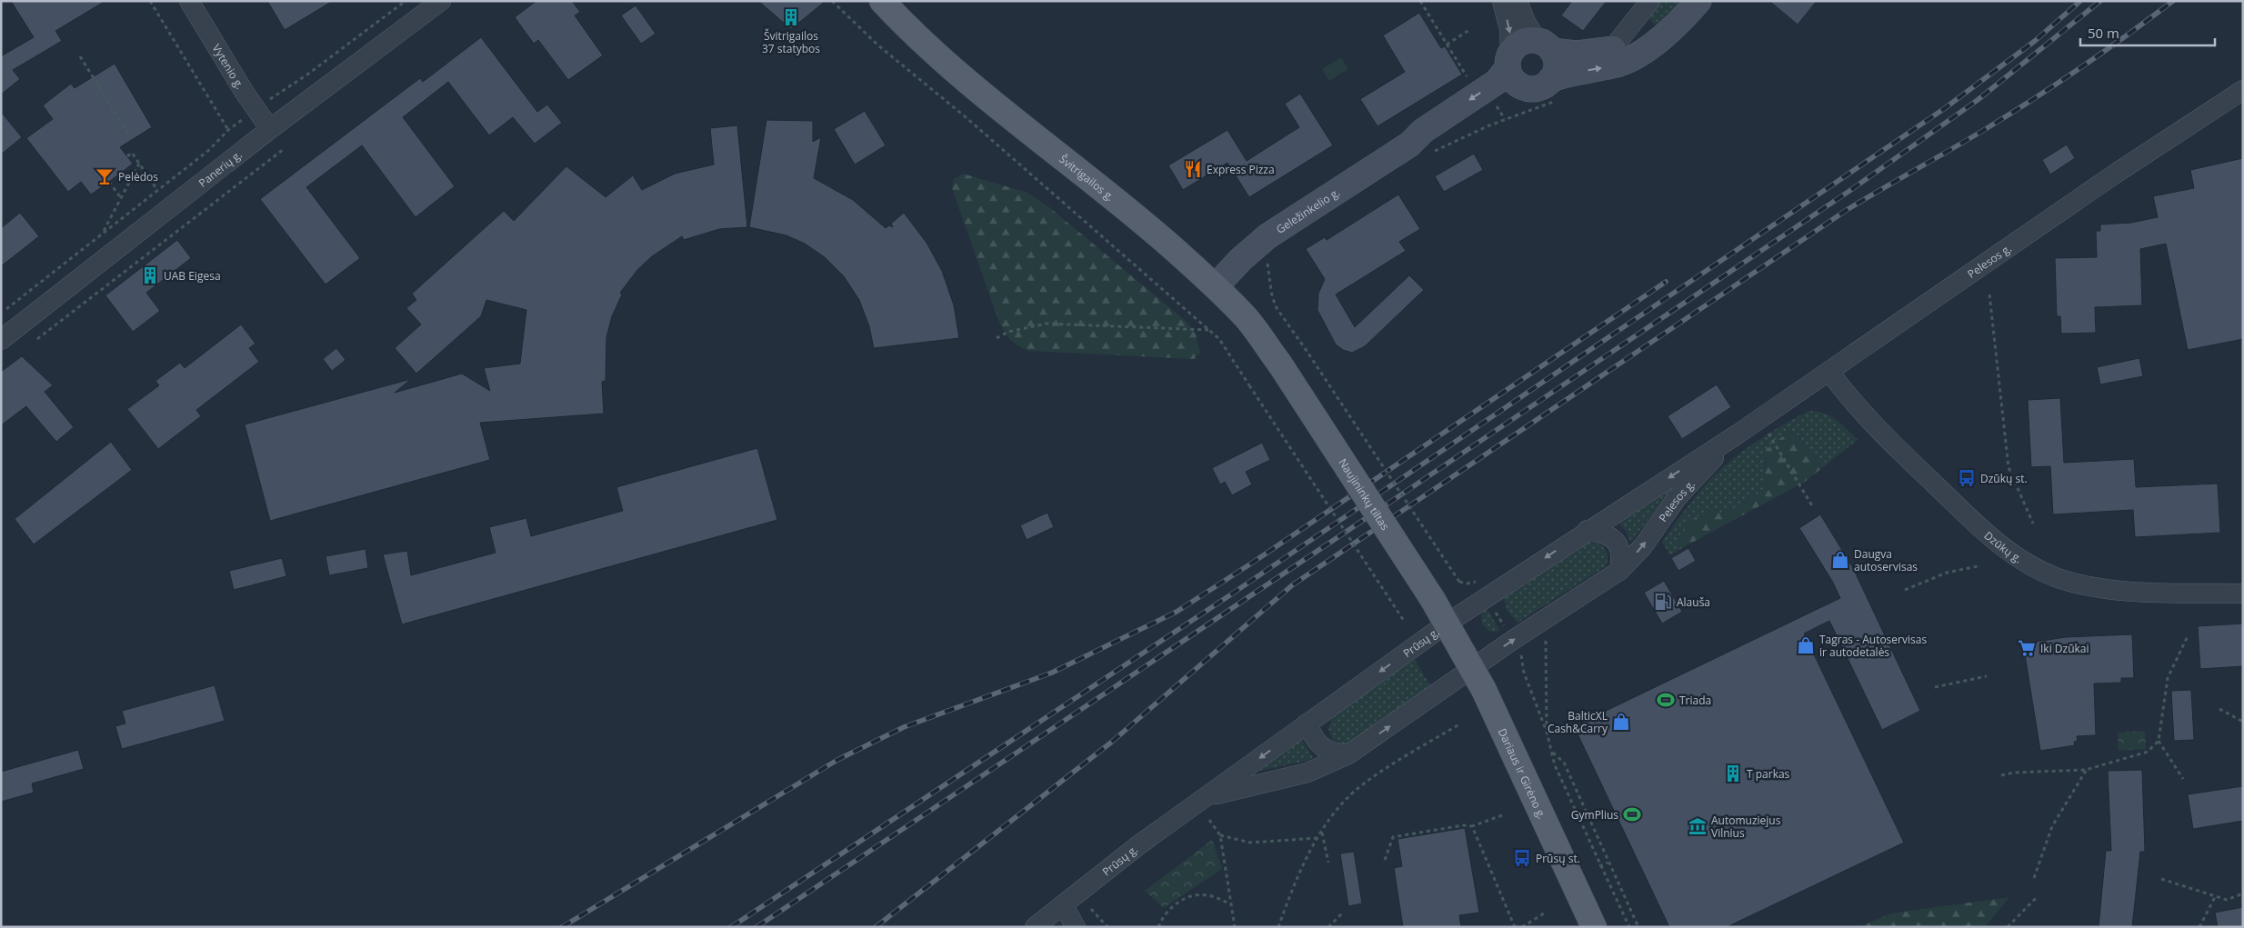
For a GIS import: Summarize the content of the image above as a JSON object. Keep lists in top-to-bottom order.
{
  "streets": {
    "main road": [
      "Švitrigailos g.",
      "Geležinkelio g.",
      "Naujininkų tiltas",
      "Dariaus ir Girėno g."
    ],
    "street": [
      "Vytenio g.",
      "Panerių g.",
      "Pelesos g.",
      "Dzūkų g.",
      "Prūsų g."
    ]
  },
  "crossings": [
    ["Vytenio g.", "Panerių g."],
    ["Švitrigailos g.", "Geležinkelio g."],
    ["Švitrigailos g.", "Naujininkų tiltas"],
    ["Pelesos g.", "Naujininkų tiltas"],
    ["Pelesos g.", "Dzūkų g."],
    ["Pelesos g.", "Prūsų g."],
    ["Pelesos g.", "Dariaus ir Girėno g."],
    ["Naujininkų tiltas", "Prūsų g."],
    ["Naujininkų tiltas", "Dariaus ir Girėno g."],
    ["Prūsų g.", "Dariaus ir Girėno g."]
  ],
  "places": {
    "building": ["Švitrigailos 37 statybos", "UAB Eigesa", "T parkas"],
    "restaurant": ["Express Pizza"],
    "bar": ["Pelėdos"],
    "bus stop": ["Dzūkų st.", "Prūsų st."],
    "shop": ["Daugva autoservisas", "Tagras - Autoservisas ir autodetalės", "BalticXL Cash&Carry"],
    "fuel station": ["Alauša"],
    "supermarket": ["Iki Dzūkai"],
    "sports": ["Triada", "GymPlius"],
    "museum": ["Automuziejus Vilnius"]
  },
  "scale_bar": "50 m"
}
